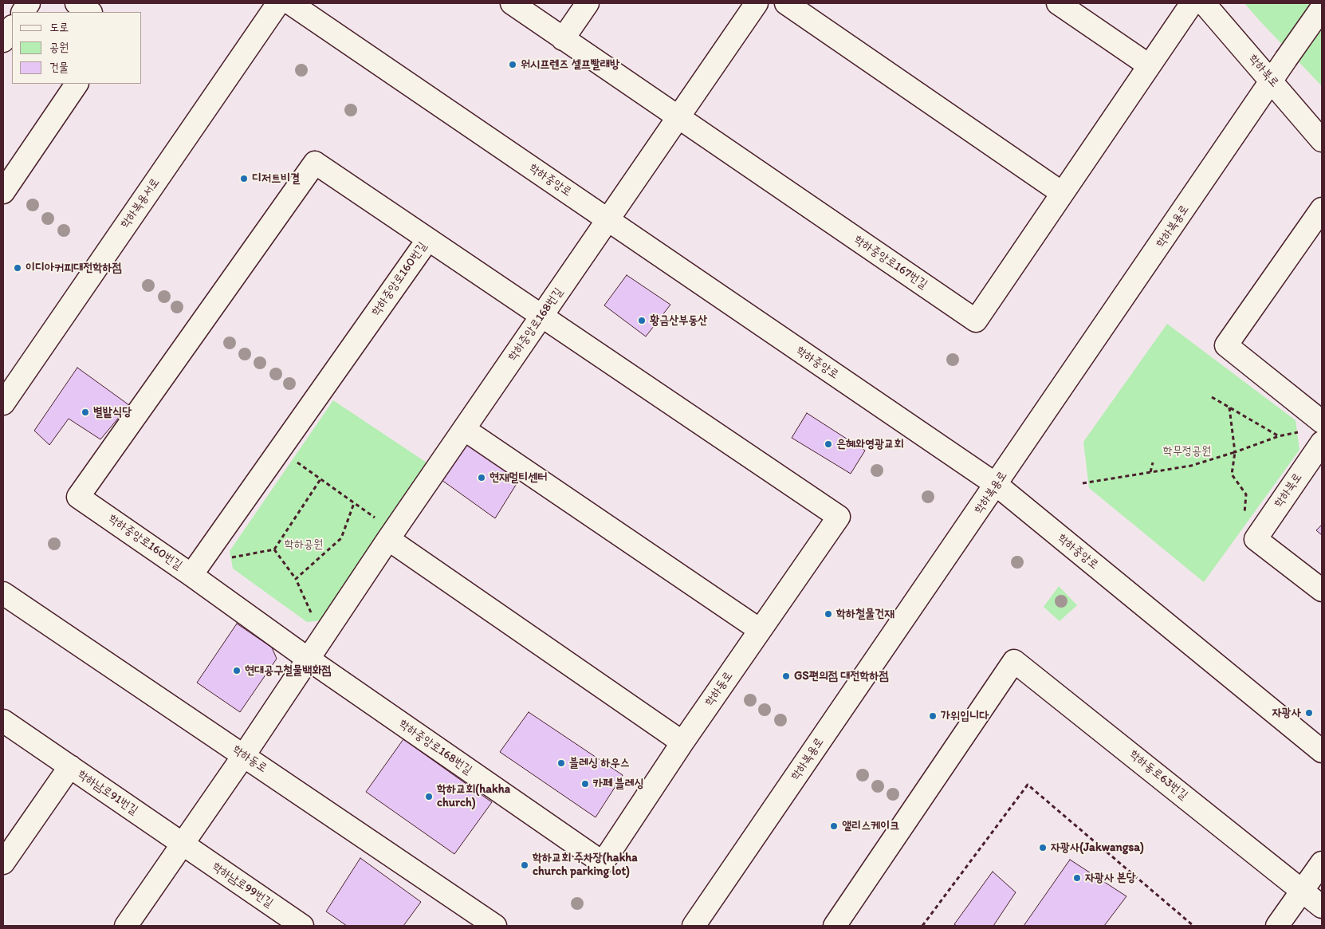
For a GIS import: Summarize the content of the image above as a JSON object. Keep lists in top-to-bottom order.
{
  "streets": {
    "street": [
      "학하북로",
      "학하중앙로",
      "학하복용서로",
      "학하복용로",
      "학하중앙로167번길",
      "학하중앙로160번길",
      "학하중앙로168번길",
      "학하동로",
      "학하동로63번길",
      "학하남로91번길",
      "학하남로99번길"
    ]
  },
  "crossings": [
    ["학하북로", "학하복용로"],
    ["학하중앙로", "학하복용로"],
    ["학하중앙로", "학하중앙로168번길"],
    ["학하중앙로168번길", "학하동로"],
    ["학하남로91번길", "학하남로99번길"]
  ],
  "parks": ["학무정공원", "학하공원"],
  "places": [
    "워시프렌즈 셀프빨래방",
    "디저트비결",
    "이디아커피대전학하점",
    "황금산부동산",
    "별밭식당",
    "은혜와영광교회",
    "현재멀티센터",
    "학하철물건재",
    "현대공구철물백화점",
    "GS편의점 대전학하점",
    "자광사",
    "가위입니다",
    "블레싱 하우스",
    "카페 블레싱",
    "학하교회(hakha church)",
    "앨리스케이크",
    "자광사(Jakwangsa)",
    "학하교회 주차장(hakha church parking lot)",
    "자광사 본당"
  ],
  "legend": ["도로", "공원", "건물"]
}
